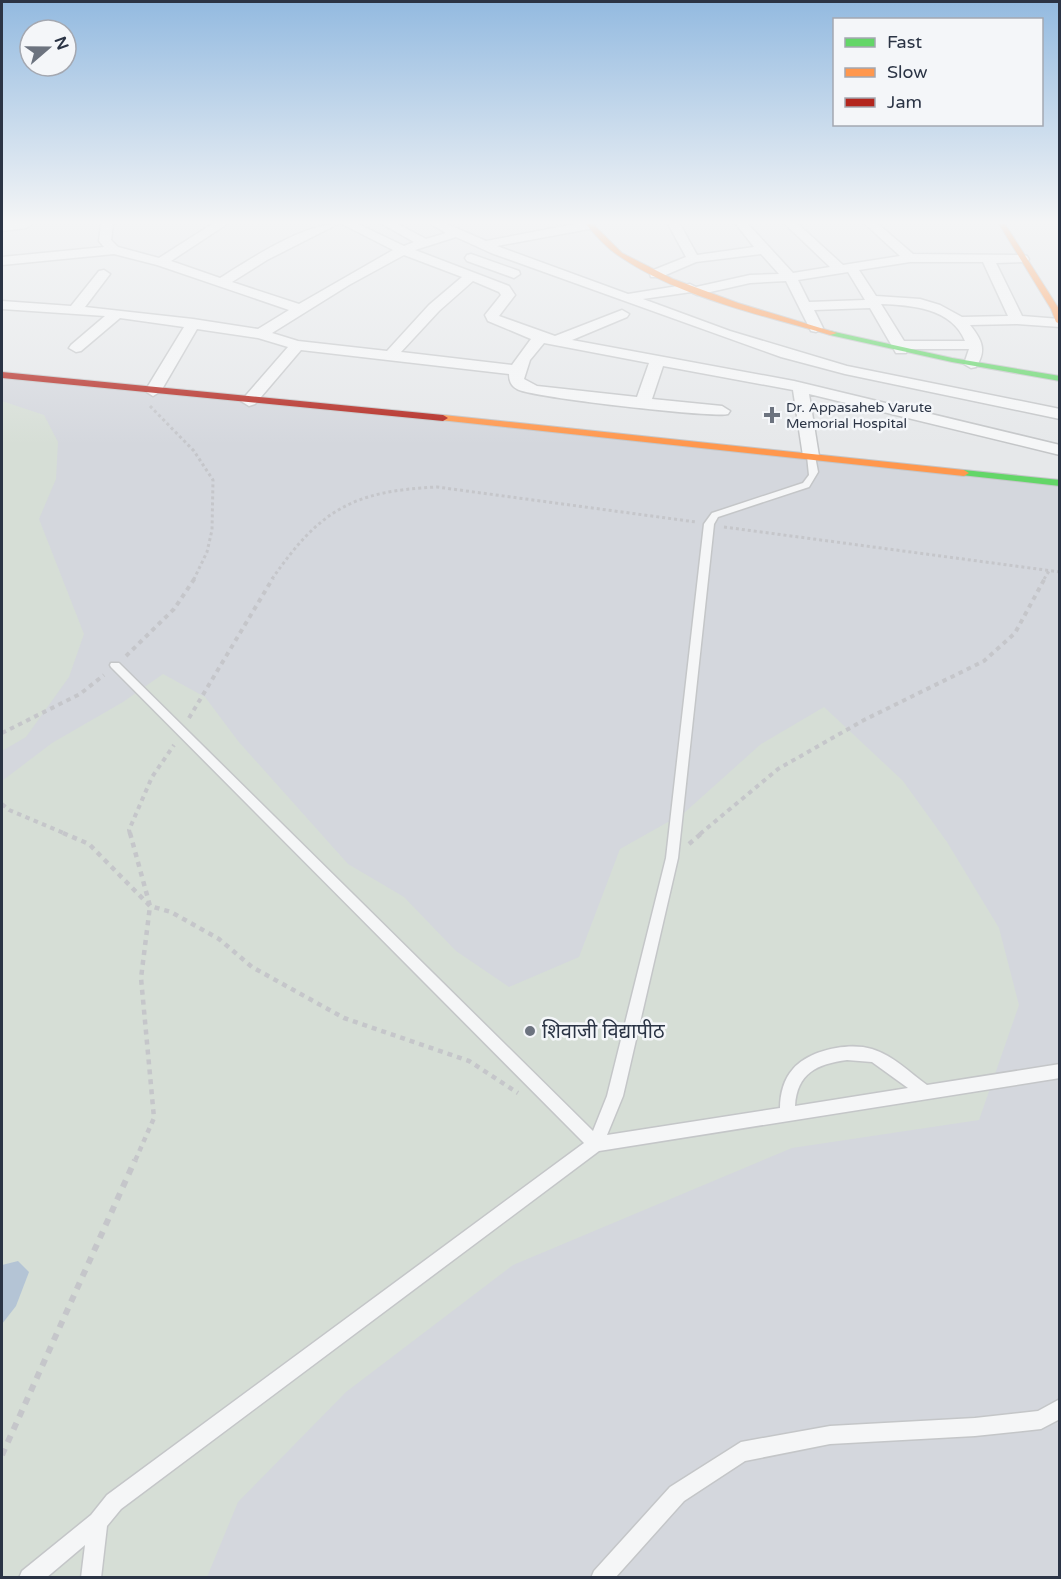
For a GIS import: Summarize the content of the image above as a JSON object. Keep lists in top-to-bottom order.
{
  "places": {
    "health": ["Dr. Appasaheb Varute Memorial Hospital"],
    "other": ["शिवाजी विद्यापीठ"]
  },
  "legend": ["Fast", "Slow", "Jam"],
  "north": "right"
}
